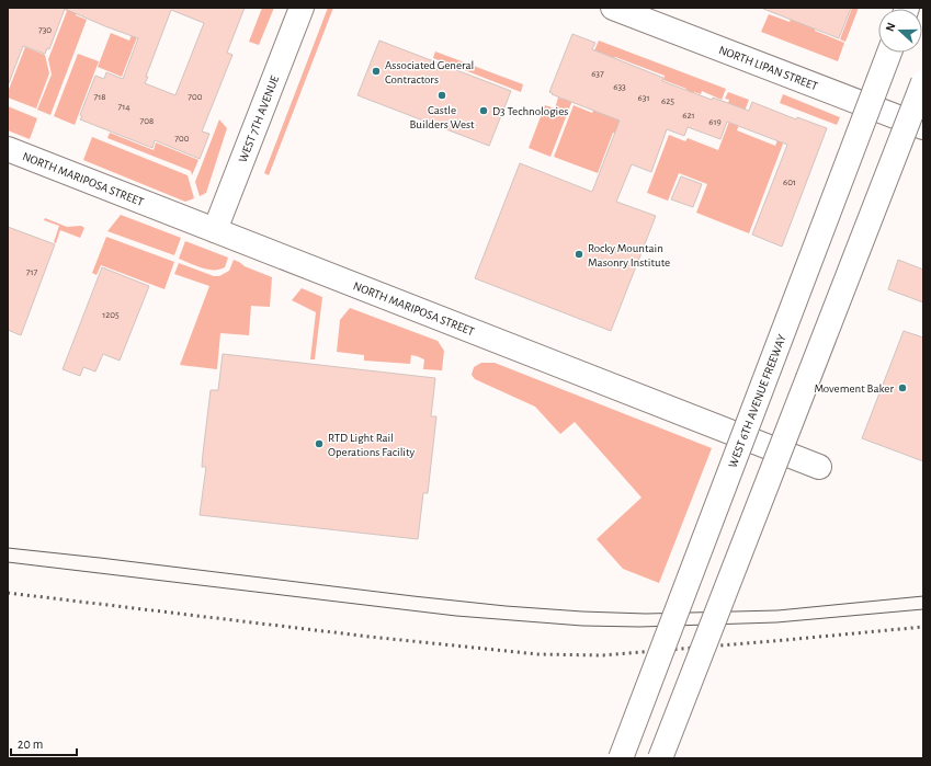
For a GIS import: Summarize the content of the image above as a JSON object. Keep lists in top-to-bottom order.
{
  "streets": {
    "main road": [
      "NORTH LIPAN STREET",
      "WEST 7TH AVENUE",
      "NORTH MARIPOSA STREET",
      "WEST 6TH AVENUE FREEWAY"
    ]
  },
  "crossings": [
    ["WEST 7TH AVENUE", "NORTH MARIPOSA STREET"]
  ],
  "places": [
    "Associated General Contractors",
    "Castle Builders West",
    "D3 Technologies",
    "Rocky Mountain Masonry Institute",
    "Movement Baker",
    "RTD Light Rail Operations Facility"
  ],
  "house_numbers": [
    "730",
    "637",
    "633",
    "718",
    "700",
    "631",
    "625",
    "714",
    "621",
    "708",
    "619",
    "700",
    "601",
    "717",
    "1205"
  ],
  "scale_bar": "20 m",
  "north": "left"
}
